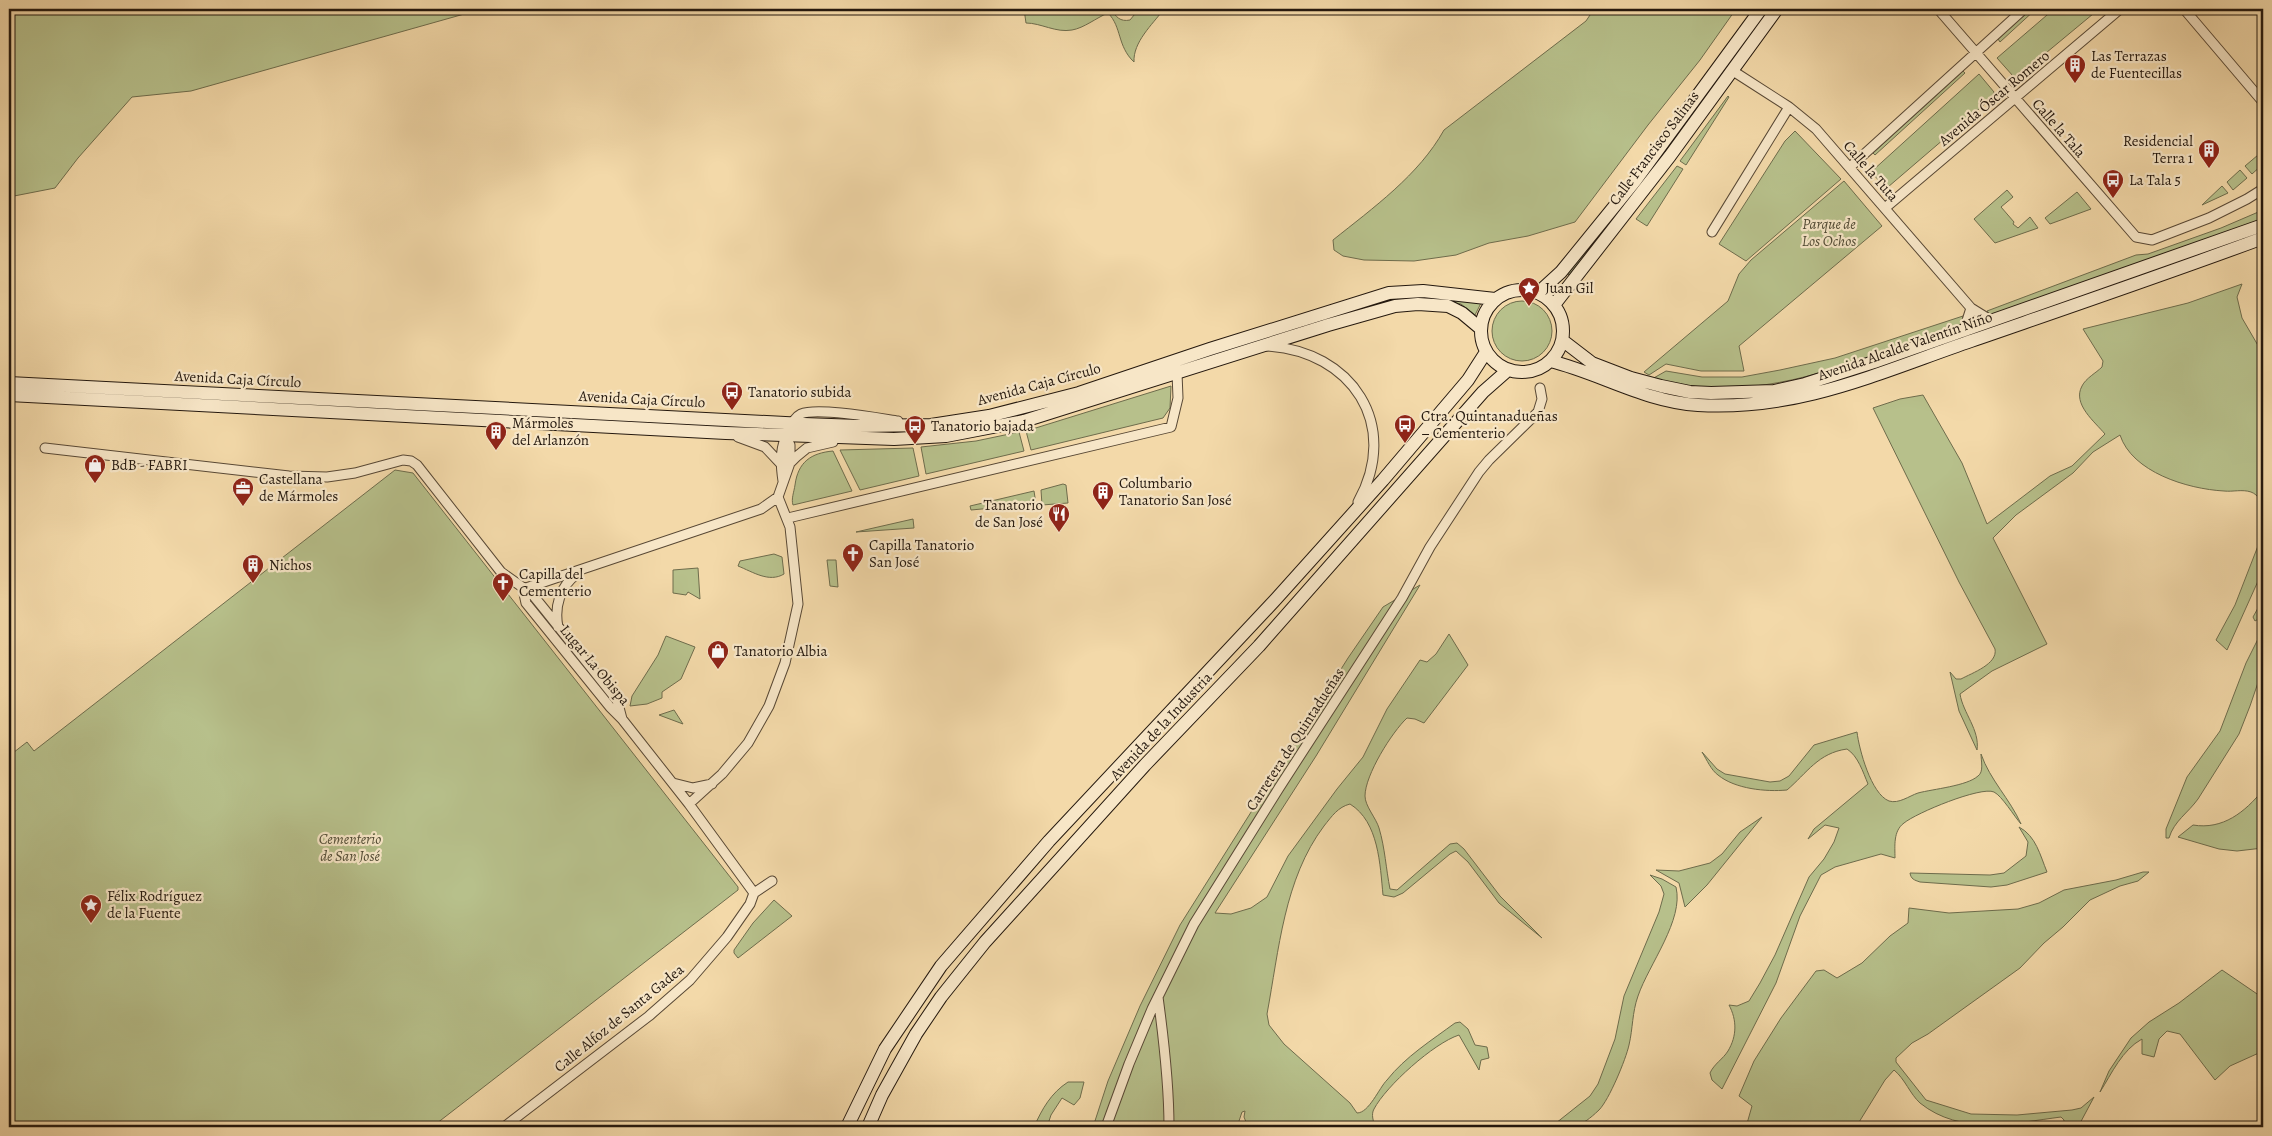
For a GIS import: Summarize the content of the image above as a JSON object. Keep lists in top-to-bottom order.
{
  "streets": {
    "main road": [
      "Calle Francisco Salinas",
      "Avenida Alcalde Valentín Niño",
      "Avenida Caja Círculo",
      "Avenida de la Industria"
    ],
    "street": [
      "Avenida Óscar Romero",
      "Calle la Tala",
      "Calle la Tuta",
      "Lugar La Obispa",
      "Carretera de Quintadueñas",
      "Calle Alfoz de Santa Gadea"
    ]
  },
  "crossings": [
    ["Avenida Óscar Romero", "Calle la Tala"],
    ["Avenida Óscar Romero", "Calle la Tuta"],
    ["Calle Francisco Salinas", "Calle la Tuta"],
    ["Calle Francisco Salinas", "Avenida Alcalde Valentín Niño"],
    ["Calle Francisco Salinas", "Avenida Caja Círculo"],
    ["Calle Francisco Salinas", "Avenida de la Industria"],
    ["Calle la Tuta", "Avenida Alcalde Valentín Niño"],
    ["Avenida Alcalde Valentín Niño", "Avenida Caja Círculo"],
    ["Avenida Alcalde Valentín Niño", "Avenida de la Industria"],
    ["Avenida Caja Círculo", "Avenida de la Industria"],
    ["Lugar La Obispa", "Calle Alfoz de Santa Gadea"]
  ],
  "parks": ["Parque de Los Ochos", "Cementerio de San José"],
  "places": {
    "building": [
      "Las Terrazas de Fuentecillas",
      "Residencial Terra 1",
      "Mármoles del Arlanzón",
      "Columbario Tanatorio San José",
      "Nichos"
    ],
    "bus stop": [
      "La Tala 5",
      "Tanatorio subida",
      "Ctra. Quintanadueñas – Cementerio",
      "Tanatorio bajada"
    ],
    "place": ["Juan Gil", "Félix Rodríguez de la Fuente"],
    "shop": ["BdB - FABRI", "Tanatorio Albia"],
    "office": ["Castellana de Mármoles"],
    "restaurant": ["Tanatorio de San José"],
    "church": ["Capilla Tanatorio San José", "Capilla del Cementerio"]
  }
}
